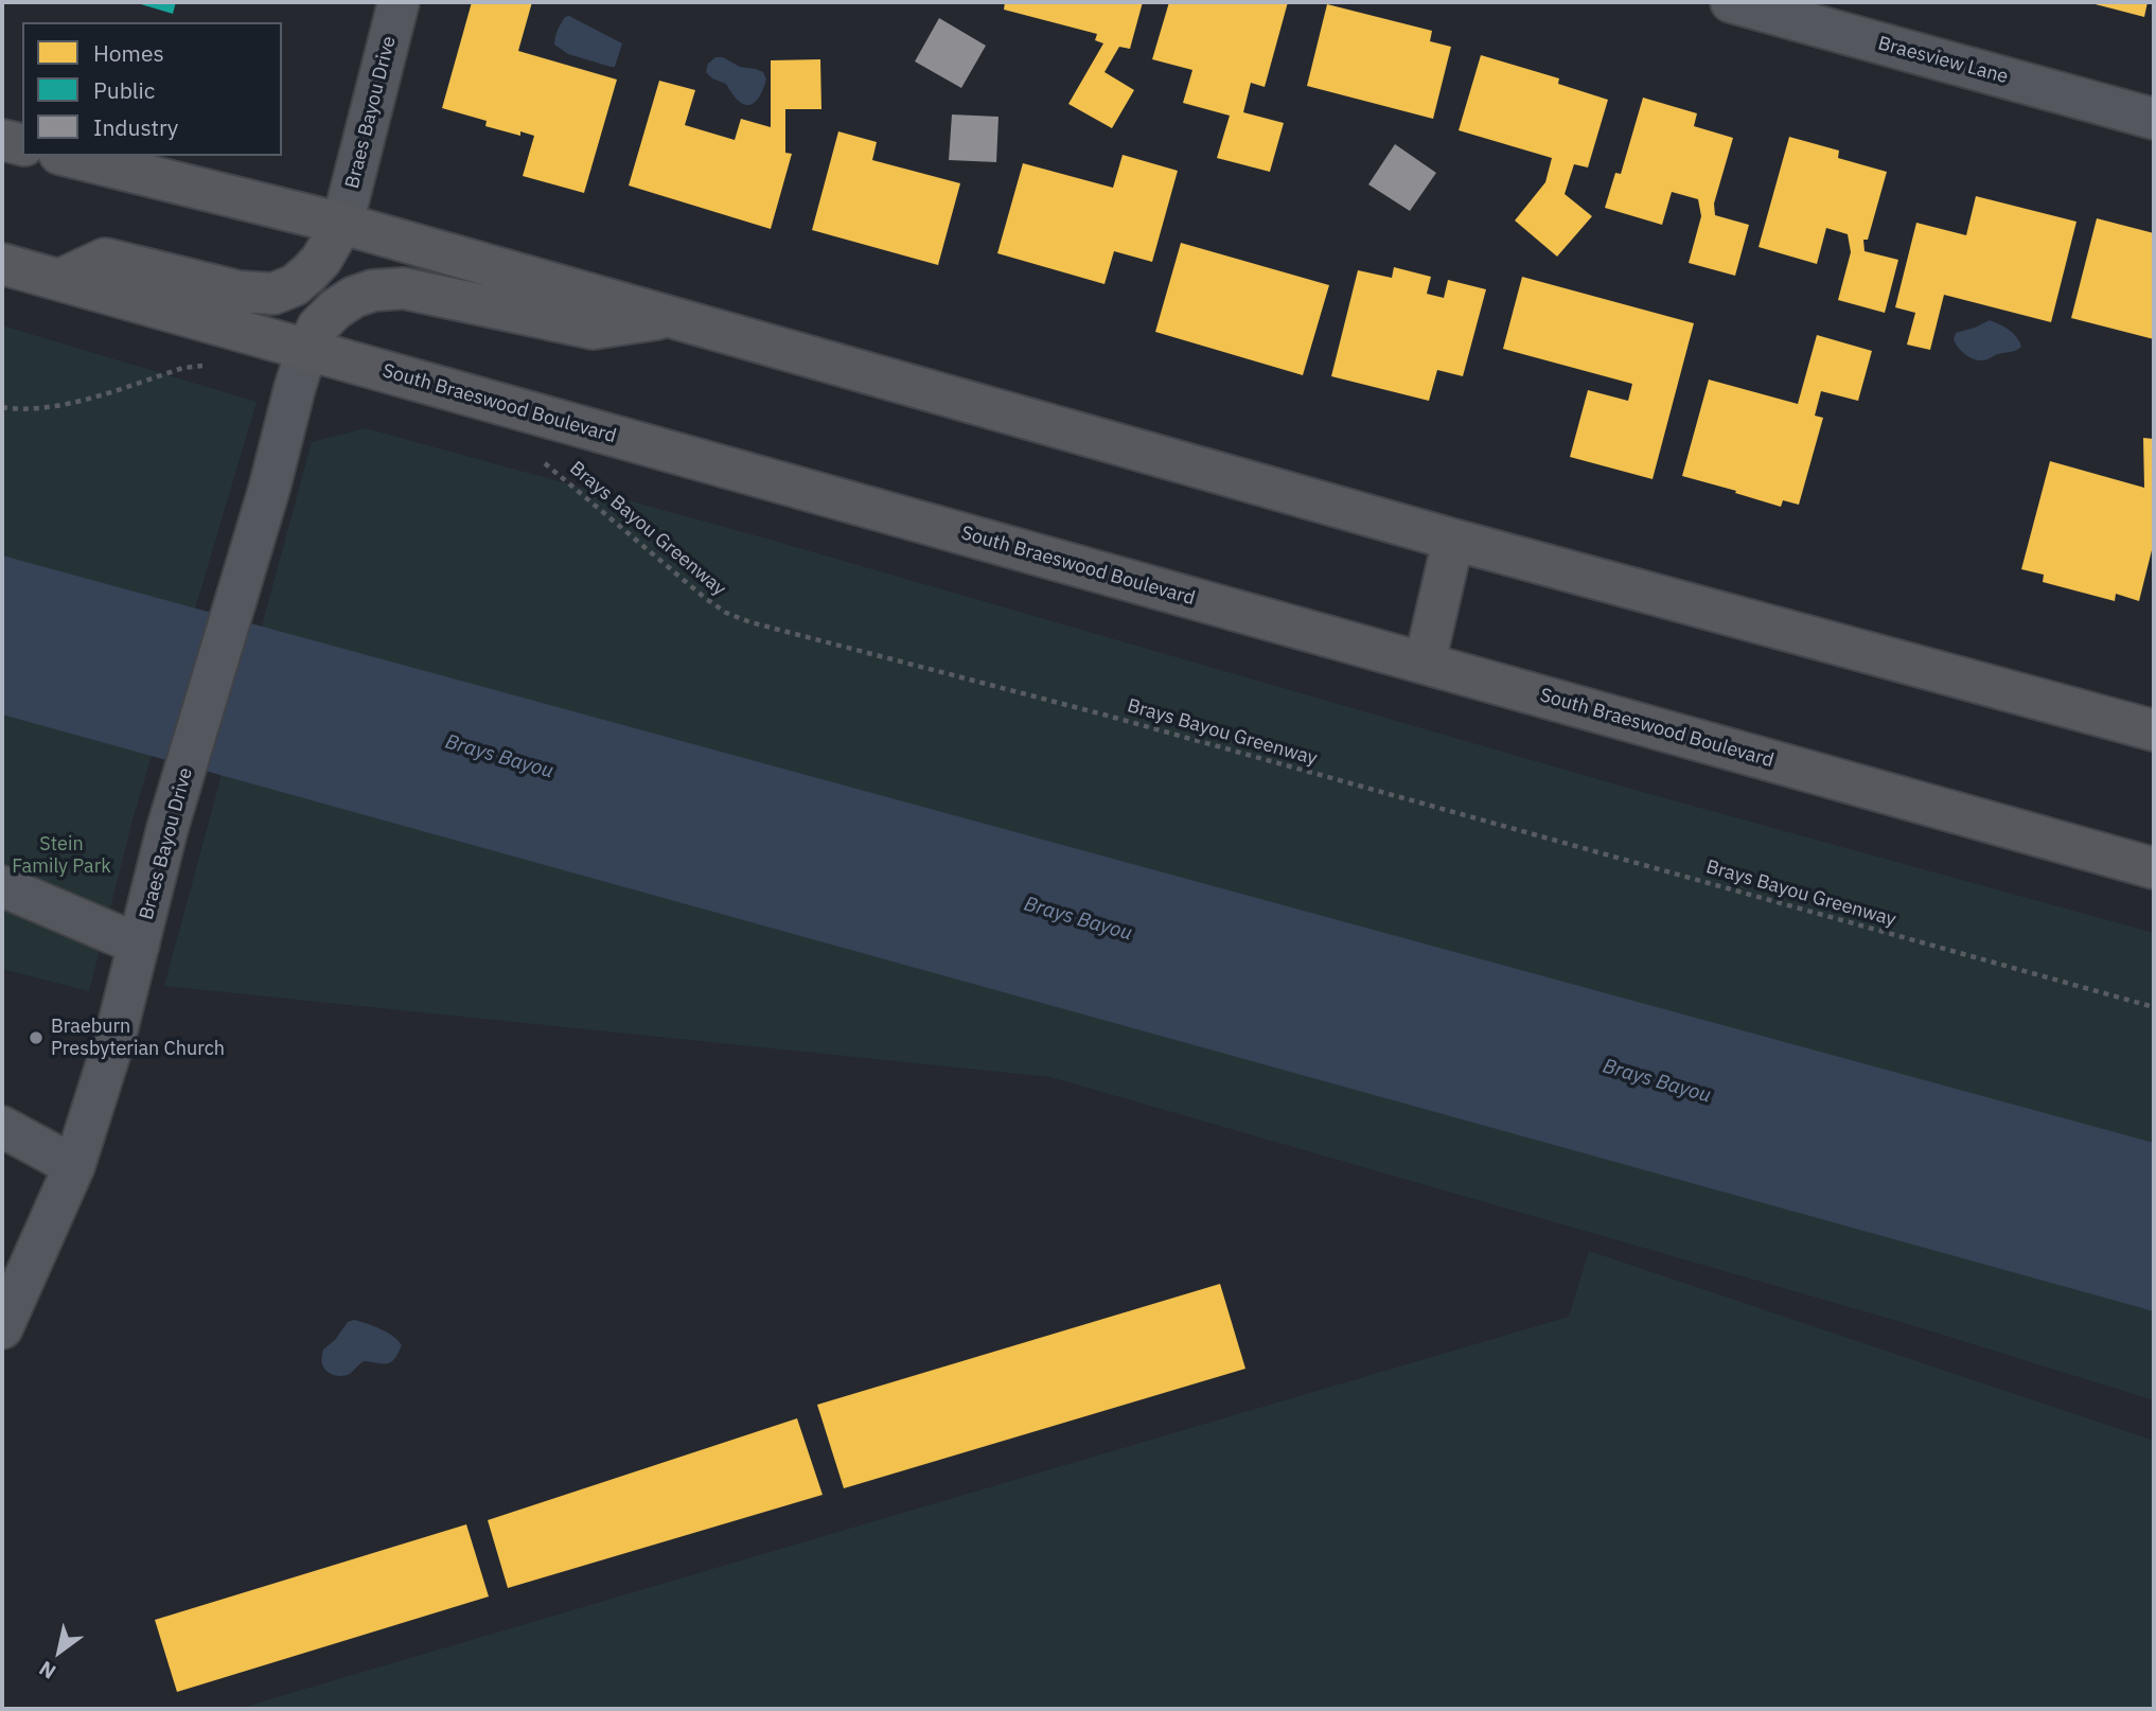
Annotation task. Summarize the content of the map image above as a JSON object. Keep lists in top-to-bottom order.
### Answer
{
  "streets": {
    "main road": ["South Braeswood Boulevard"],
    "street": ["Braesview Lane", "Braes Bayou Drive"],
    "path": ["Brays Bayou Greenway"]
  },
  "crossings": [
    ["Braes Bayou Drive", "South Braeswood Boulevard"]
  ],
  "water": ["Brays Bayou"],
  "parks": ["Stein Family Park"],
  "places": ["Braeburn Presbyterian Church"],
  "legend": ["Homes", "Public", "Industry"],
  "north": "bottom left"
}
